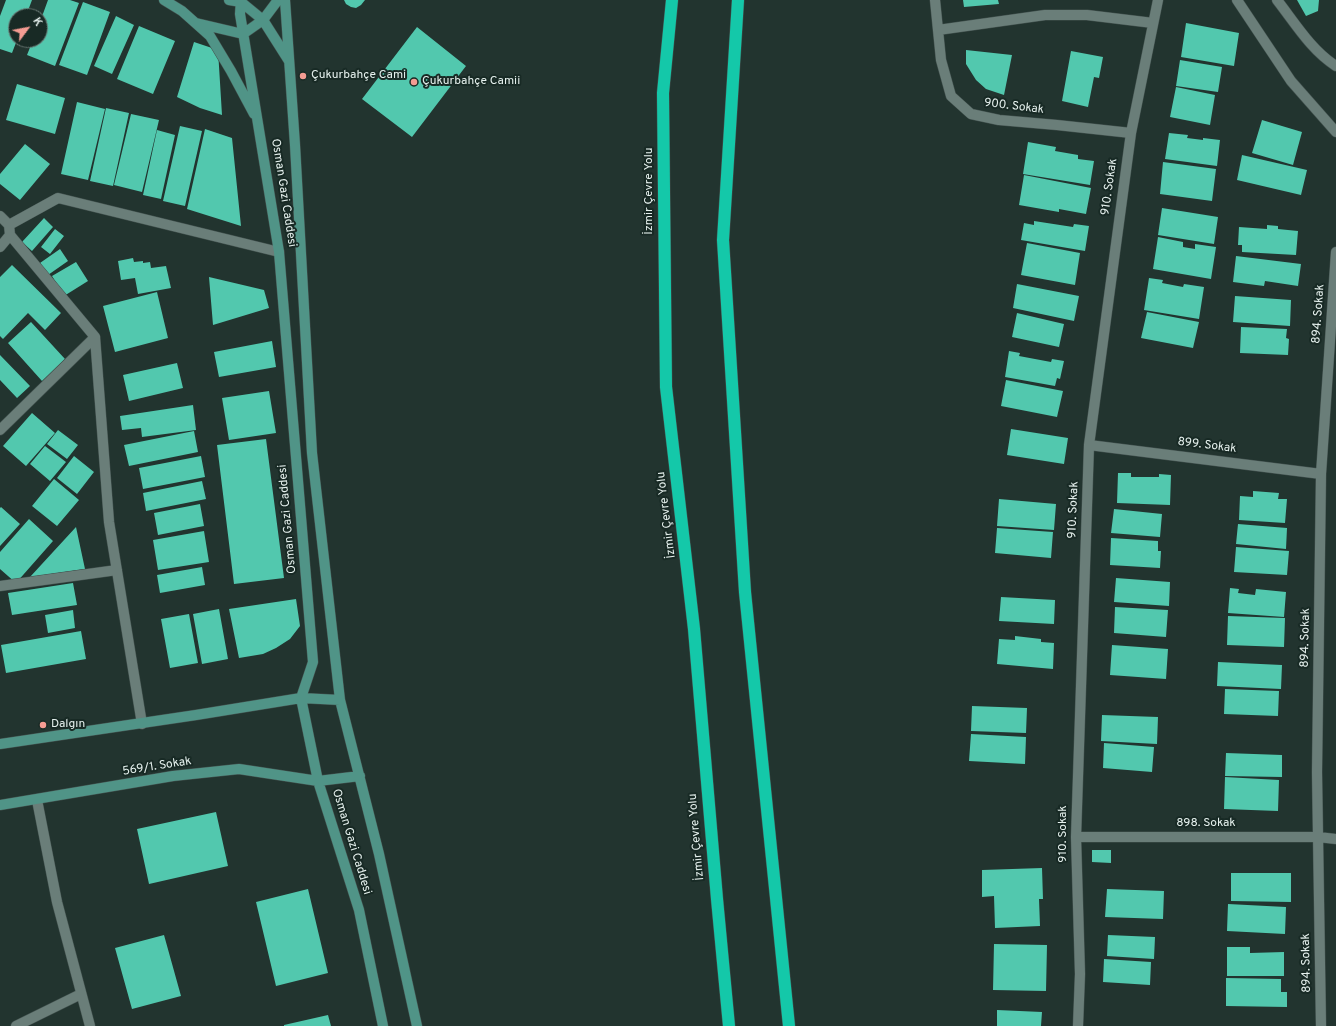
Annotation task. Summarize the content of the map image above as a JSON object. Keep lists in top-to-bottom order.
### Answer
{
  "streets": {
    "highway": ["İzmir Çevre Yolu"],
    "main road": ["Osman Gazi Caddesi", "569/1. Sokak"],
    "street": [
      "900. Sokak",
      "910. Sokak",
      "894. Sokak",
      "899. Sokak",
      "898. Sokak"
    ]
  },
  "crossings": [
    ["900. Sokak", "910. Sokak"],
    ["910. Sokak", "899. Sokak"],
    ["910. Sokak", "898. Sokak"],
    ["Osman Gazi Caddesi", "569/1. Sokak"],
    ["894. Sokak", "899. Sokak"],
    ["894. Sokak", "898. Sokak"]
  ],
  "places": ["Çukurbahçe Cami", "Çukurbahçe Camii", "Dalgın"],
  "north": "top right"
}
